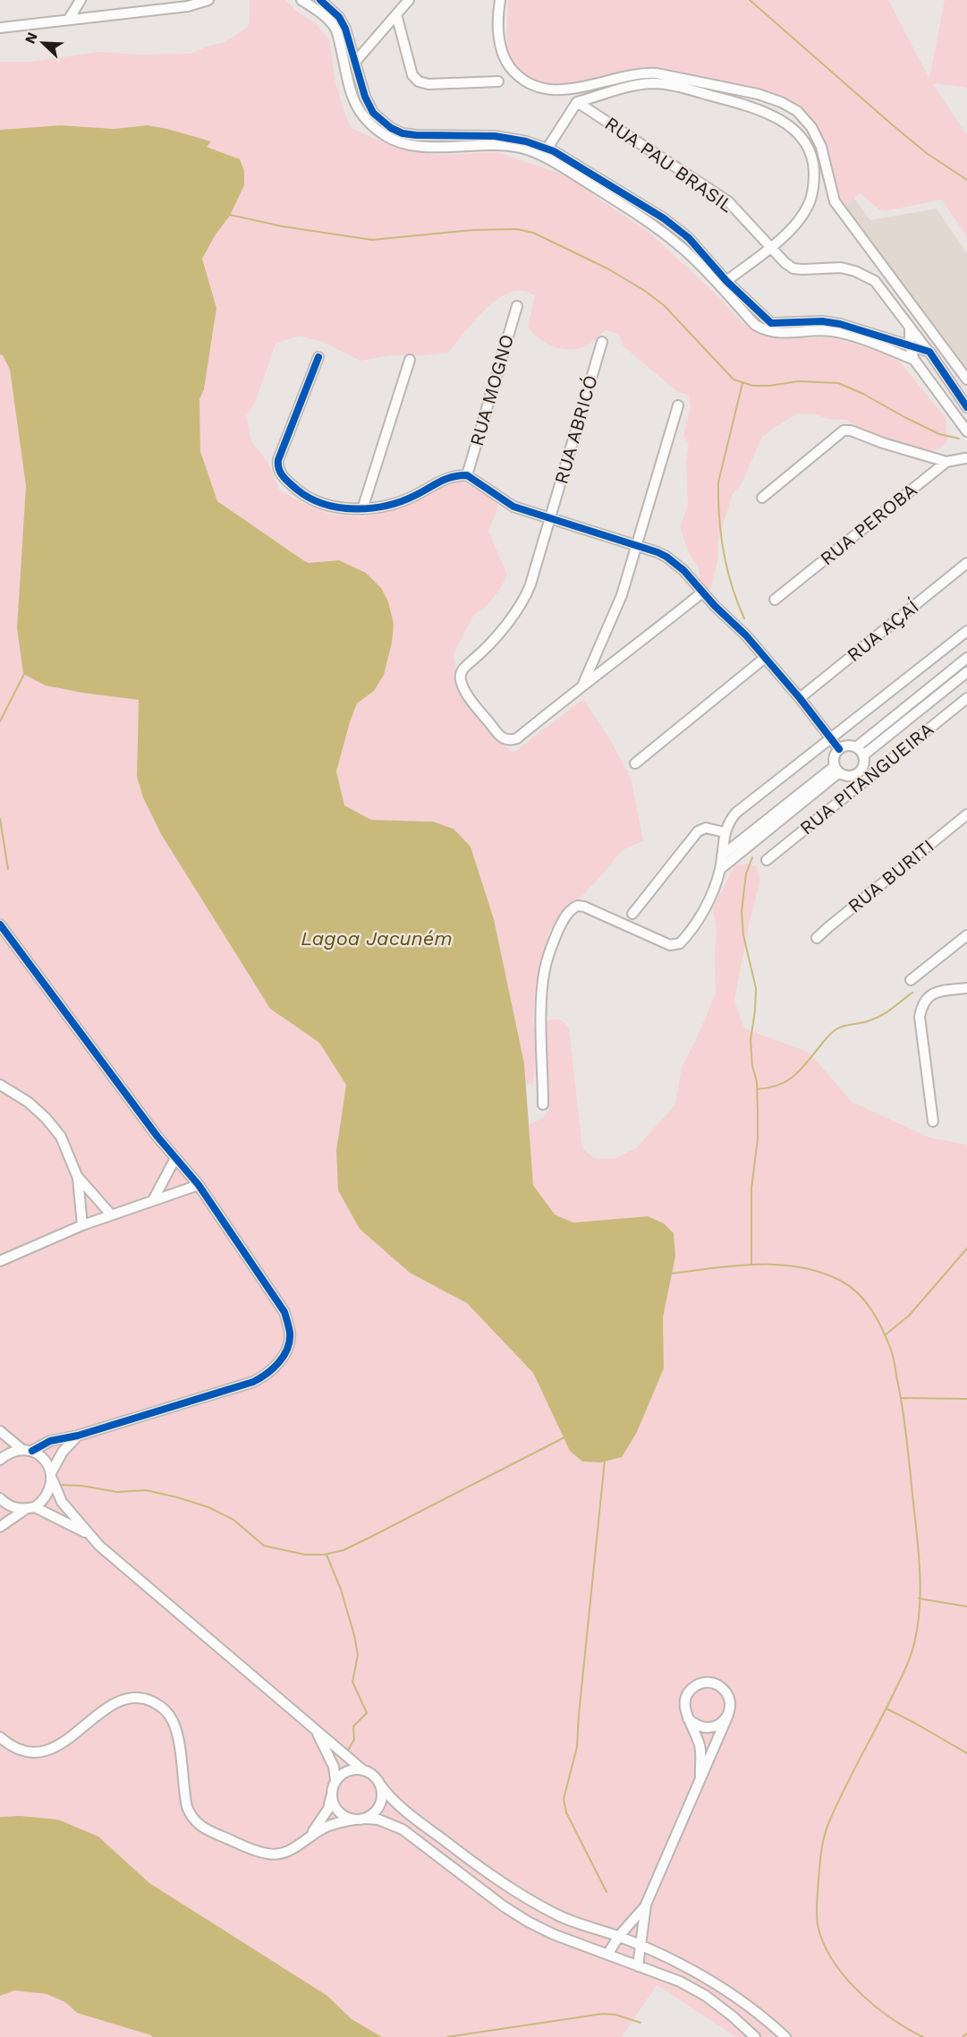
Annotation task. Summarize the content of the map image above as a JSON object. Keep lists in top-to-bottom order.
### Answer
{
  "streets": {
    "street": [
      "RUA PAU BRASIL",
      "RUA MOGNO",
      "RUA ABRICÓ",
      "RUA PEROBA",
      "RUA AÇAÍ",
      "RUA PITANGUEIRA",
      "RUA BURITI"
    ]
  },
  "water": ["Lagoa Jacuném"],
  "north": "top left"
}
